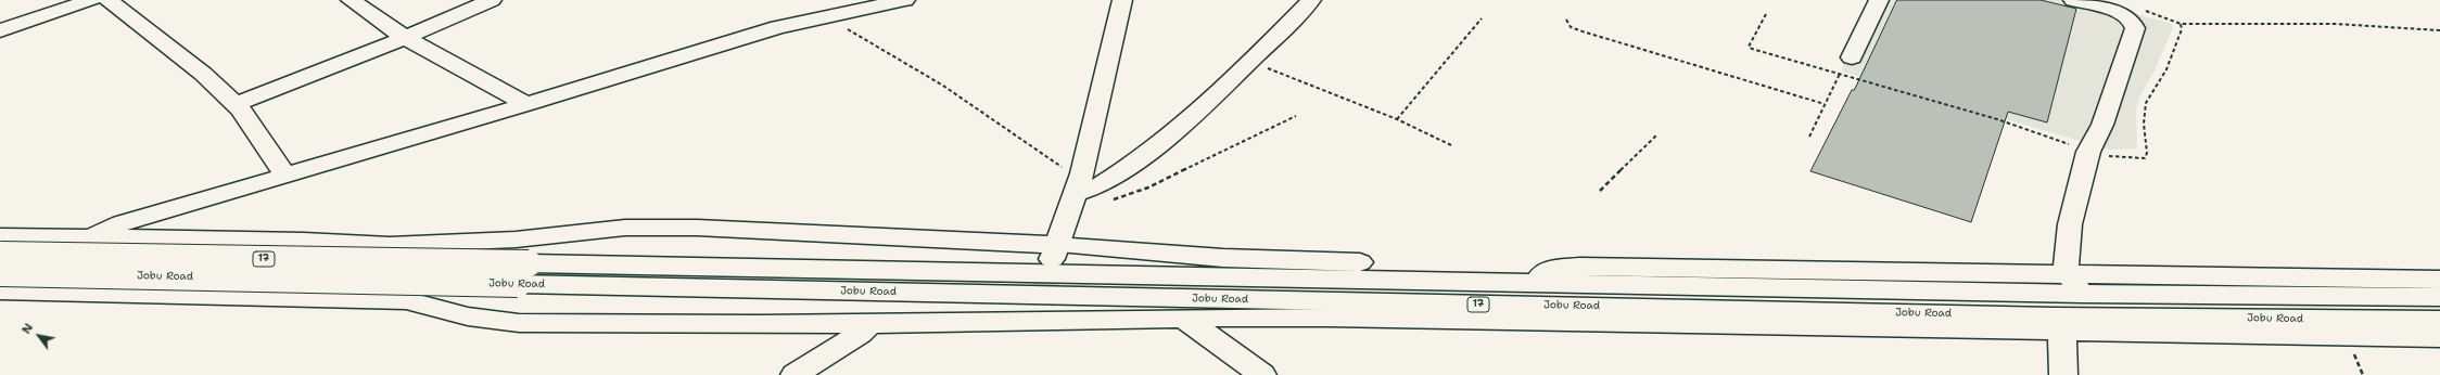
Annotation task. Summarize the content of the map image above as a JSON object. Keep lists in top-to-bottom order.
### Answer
{
  "streets": {
    "main road": ["17", "Jobu Road"]
  },
  "north": "top left"
}
